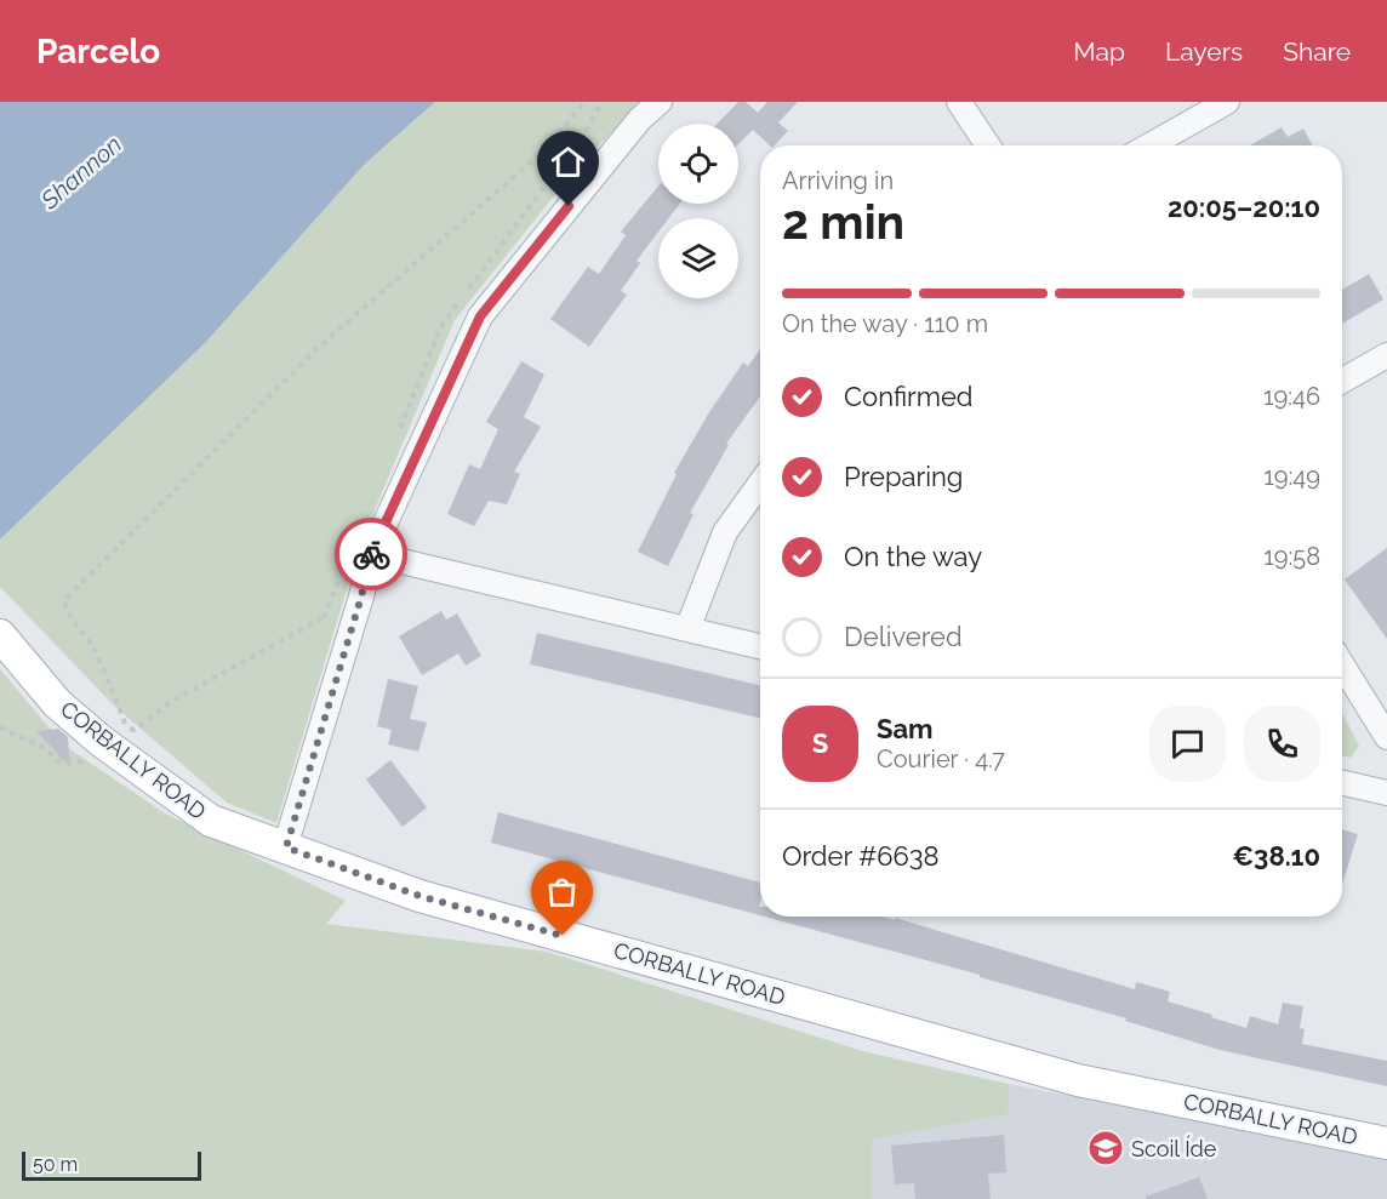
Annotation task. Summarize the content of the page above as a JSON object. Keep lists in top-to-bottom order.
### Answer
{
  "streets": {
    "main road": ["CORBALLY ROAD"]
  },
  "water": ["Shannon"],
  "places": {
    "school or university": ["Scoil Íde"]
  },
  "scale_bar": "50 m",
  "page": {
    "header": "Parcelo",
    "nav": ["Map", "Layers", "Share"],
    "heading": ["2 min", "Arriving in", "20:05–20:10"],
    "panel": [
      "Sam",
      "Courier · 4.7",
      "Order #6638",
      "€38.10"
    ],
    "bar": "On the way · 110 m",
    "list": [
      ["Confirmed", "19:46"],
      ["Preparing", "19:49"],
      ["On the way", "19:58"],
      "Delivered"
    ],
    "round": "S",
    "scale": "50 m"
  }
}
